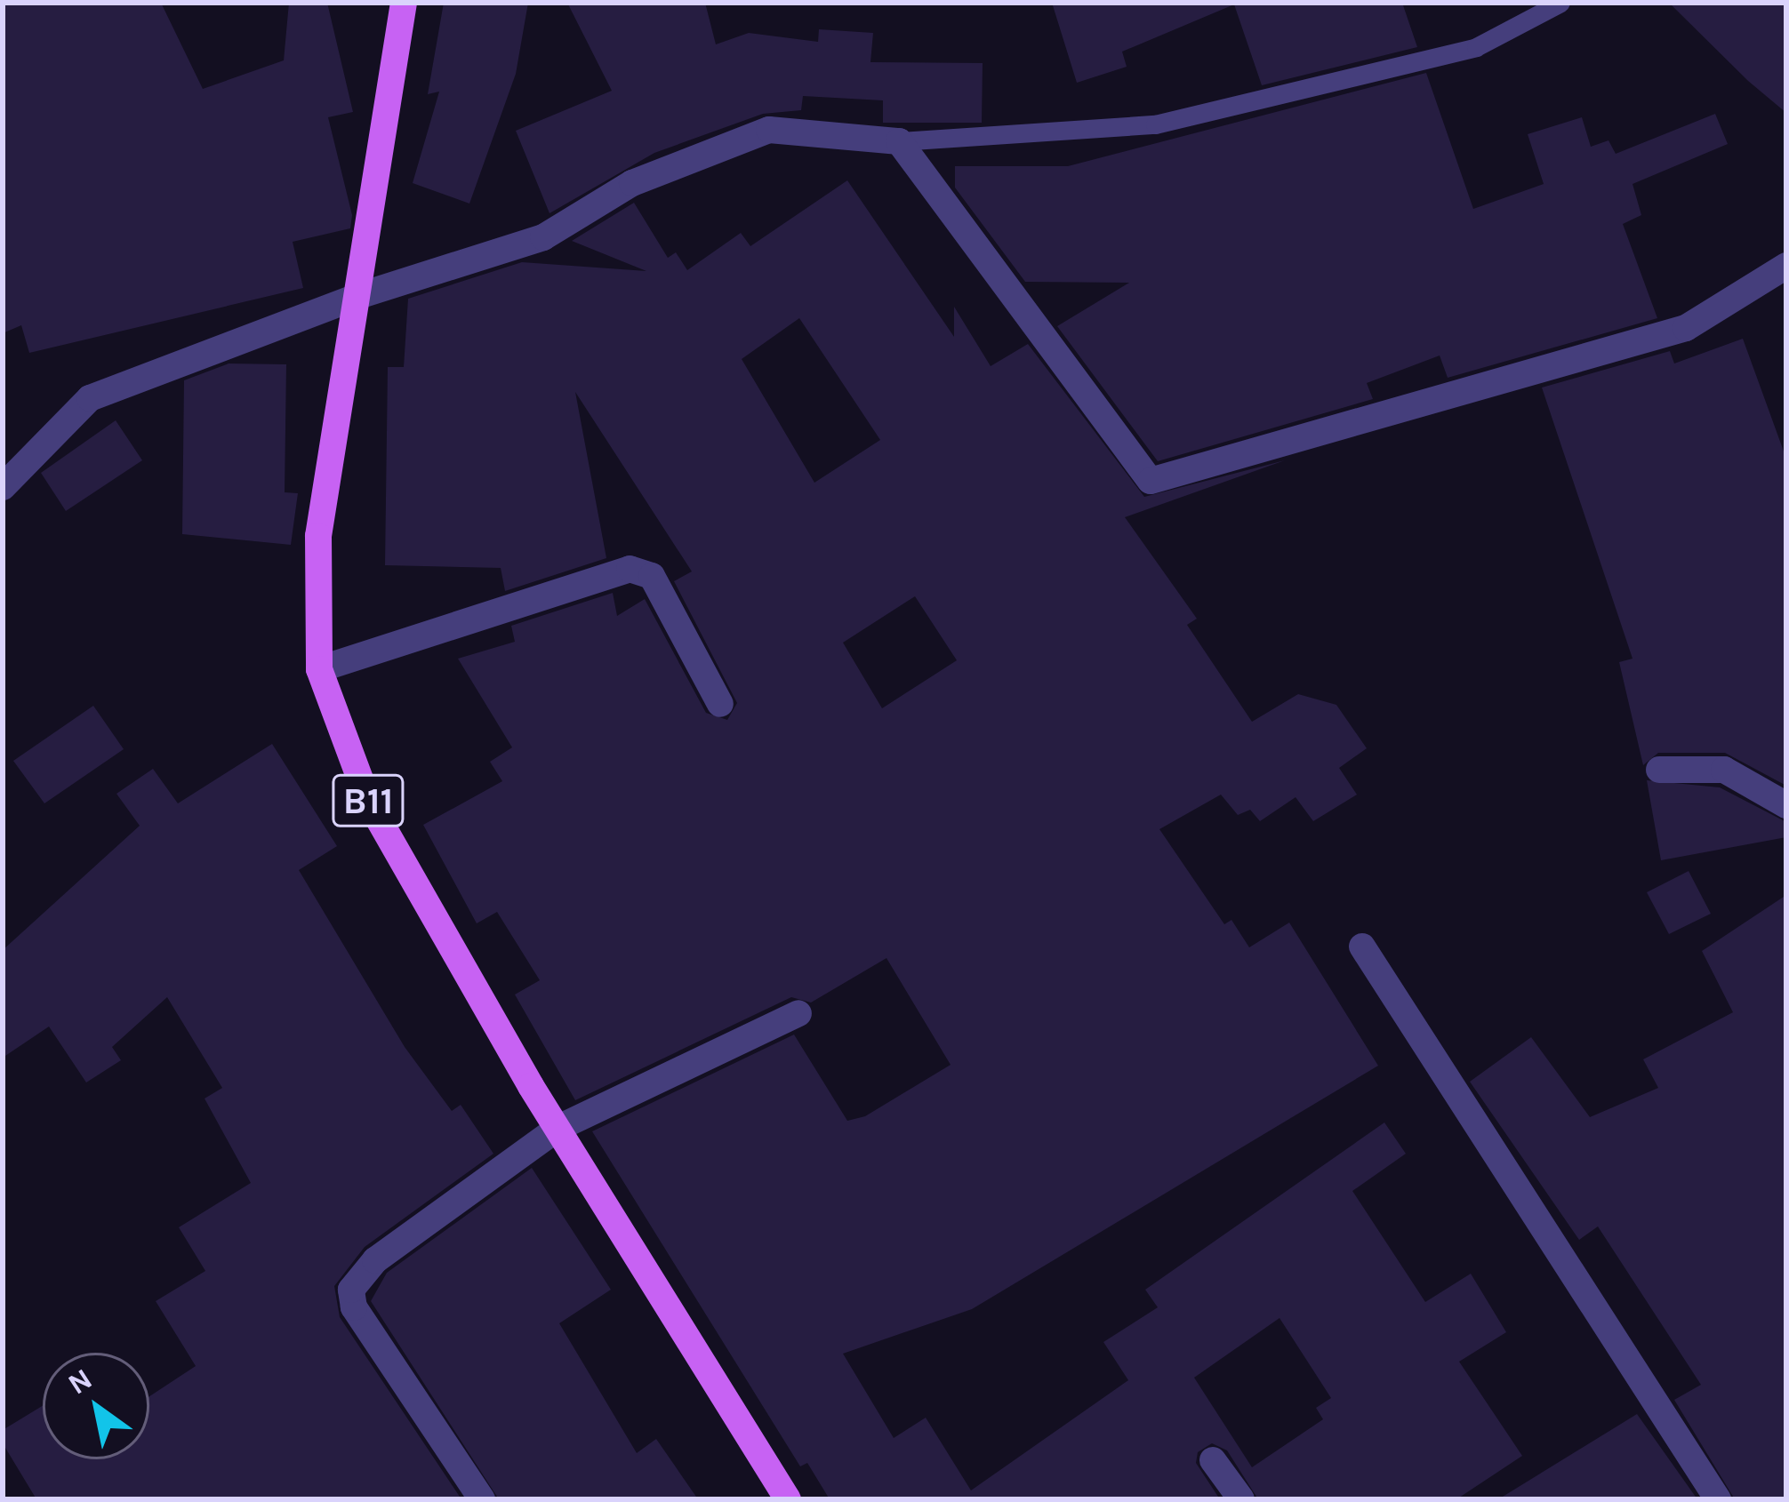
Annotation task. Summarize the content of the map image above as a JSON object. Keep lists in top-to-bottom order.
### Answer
{
  "streets": {
    "main road": ["B11"]
  },
  "north": "top left"
}
